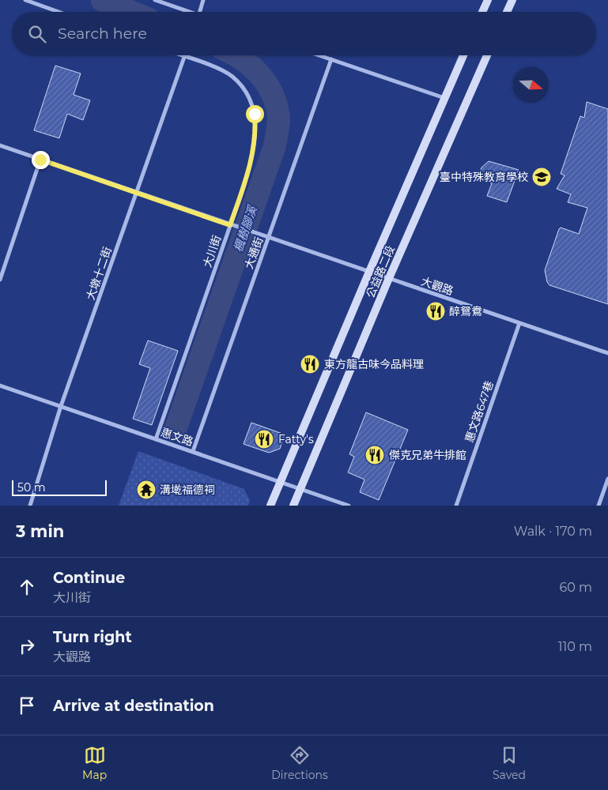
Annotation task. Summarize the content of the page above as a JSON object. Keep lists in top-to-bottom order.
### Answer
{
  "streets": {
    "main road": ["公益路二段"],
    "street": [
      "大川街",
      "大通街",
      "大墩十二街",
      "大觀路",
      "惠文路647巷",
      "惠文路"
    ]
  },
  "crossings": [
    ["大川街", "大墩十二街"],
    ["大川街", "大觀路"],
    ["大川街", "惠文路"],
    ["大通街", "大觀路"],
    ["大通街", "惠文路"],
    ["公益路二段", "大觀路"],
    ["公益路二段", "惠文路"],
    ["大墩十二街", "惠文路"],
    ["大觀路", "惠文路647巷"]
  ],
  "water": ["楓樹腳溪"],
  "places": {
    "school or university": ["臺中特殊教育學校"],
    "restaurant": [
      "醉鴛鴦",
      "東方龍古味今品料理",
      "Fatty's",
      "傑克兄弟牛排館"
    ],
    "temple": ["溝墘福德祠"]
  },
  "scale_bar": "50 m",
  "north": "right",
  "page": {
    "search": "Search here",
    "scale": "50 m",
    "heading": ["3 min", "Walk · 170 m"],
    "list": [
      ["Continue", "大川街", "60 m"],
      ["Turn right", "大觀路", "110 m"],
      "Arrive at destination"
    ],
    "nav": ["Map", "Directions", "Saved"]
  }
}
